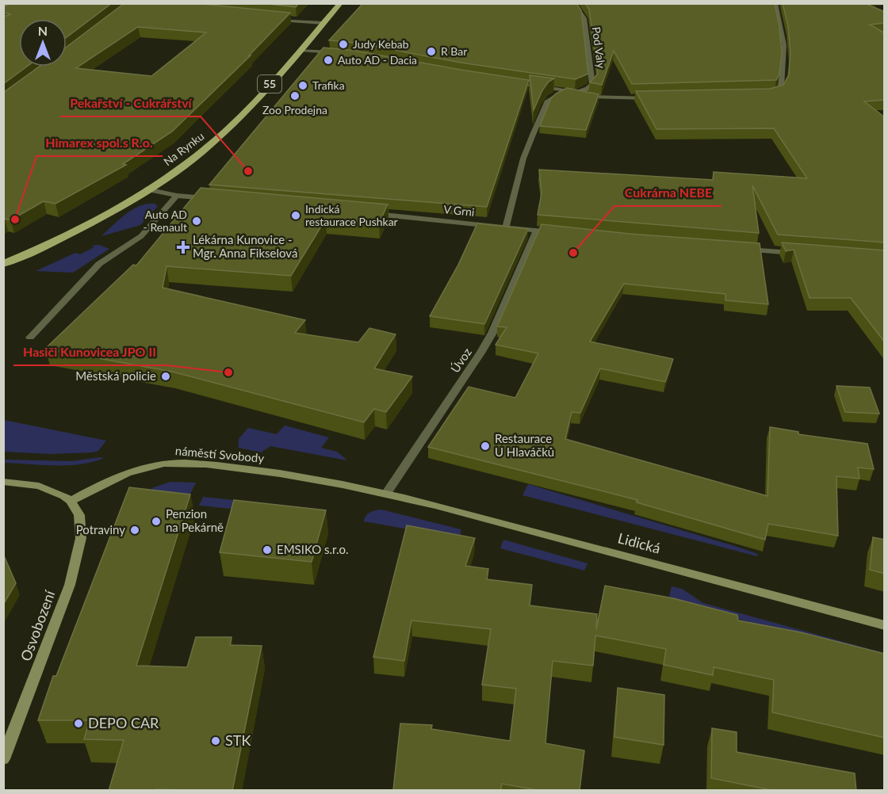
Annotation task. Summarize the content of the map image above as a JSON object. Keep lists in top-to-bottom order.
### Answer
{
  "streets": {
    "main road": [
      "55",
      "Na Rynku",
      "náměstí Svobody",
      "Lidická",
      "Osvobození"
    ],
    "street": ["Pod Valy", "V Grni", "Úvoz"]
  },
  "crossings": [
    ["V Grni", "Úvoz"],
    ["Úvoz", "náměstí Svobody"],
    ["Úvoz", "Lidická"],
    ["náměstí Svobody", "Lidická"],
    ["náměstí Svobody", "Osvobození"]
  ],
  "places": {
    "other": [
      "Judy Kebab",
      "R Bar",
      "Auto AD - Dacia",
      "Trafika",
      "Zoo Prodejna",
      "Pekařství - Cukrářství",
      "Indická restaurace Pushkar",
      "Himarex spol.s R.o.",
      "Auto AD - Renault",
      "Cukrárna NEBE",
      "Hasiči Kunovicea JPO II",
      "Městská policie",
      "Restaurace U Hlaváčků",
      "Penzion na Pekárně",
      "Potraviny",
      "EMSIKO s.r.o.",
      "DEPO CAR",
      "STK"
    ],
    "health": ["Lékárna Kunovice - Mgr. Anna Fikselová"]
  },
  "north": "top"
}
